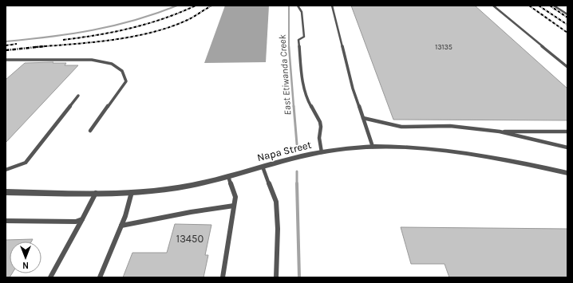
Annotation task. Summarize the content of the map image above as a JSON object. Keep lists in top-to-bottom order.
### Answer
{
  "streets": {
    "street": ["Napa Street"]
  },
  "water": ["East Etiwanda Creek"],
  "house_numbers": ["13135", "13450"],
  "north": "bottom"
}
